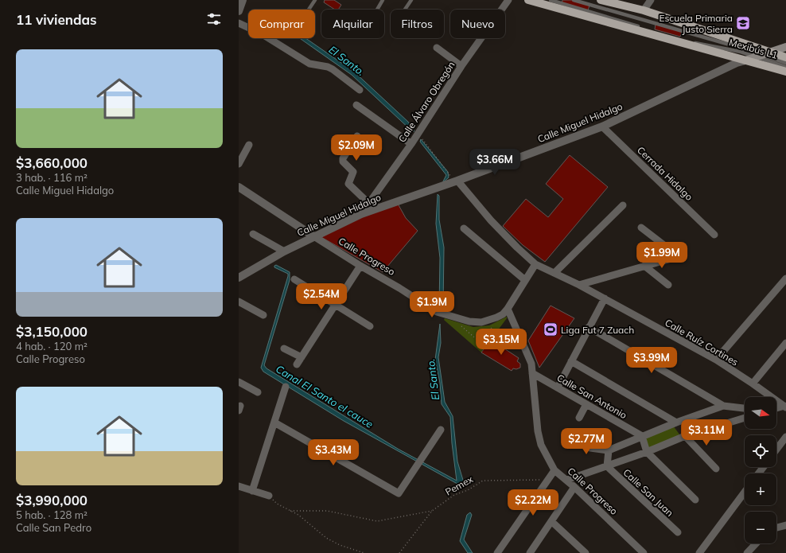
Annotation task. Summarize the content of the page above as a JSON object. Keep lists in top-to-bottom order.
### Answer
{
  "streets": {
    "main road": ["Calle Miguel Hidalgo"],
    "street": [
      "Calle Álvaro Obregón",
      "Cerrada Hidalgo",
      "Calle Progreso",
      "Calle Ruíz Cortines",
      "Calle San Antonio",
      "Calle San Juan"
    ],
    "lane": ["Mexibús L1"],
    "path": ["Pemex"]
  },
  "crossings": [
    ["Mexibús L1", "Calle Miguel Hidalgo"],
    ["Calle Álvaro Obregón", "Calle Miguel Hidalgo"],
    ["Calle Miguel Hidalgo", "Cerrada Hidalgo"],
    ["Calle Miguel Hidalgo", "Calle Progreso"],
    ["Calle Progreso", "Calle San Antonio"]
  ],
  "water": ["El Santo.", "Canal El Santo el cauce"],
  "places": {
    "school or university": ["Escuela Primaria Justo Sierra"],
    "sports": ["Liga Fut 7 Zuach"]
  },
  "north": "right",
  "page": {
    "heading": "11 viviendas",
    "chip": [
      "Comprar",
      "Alquilar",
      "Filtros",
      "Nuevo"
    ],
    "list": [
      {
        "name": "$3,660,000",
        "note": "3 hab. · 116 m² · Calle Miguel Hidalgo"
      },
      {
        "name": "$3,150,000",
        "note": "4 hab. · 120 m² · Calle Progreso"
      },
      {
        "name": "$3,990,000",
        "note": "5 hab. · 128 m² · Calle San Pedro"
      }
    ],
    "price": [
      "$2.09M",
      "$3.66M",
      "$1.99M",
      "$2.54M",
      "$1.9M",
      "$3.15M",
      "$3.99M",
      "$3.11M",
      "$2.77M",
      "$3.43M",
      "$2.22M"
    ],
    "map_buttons": ["+", "−"]
  }
}
